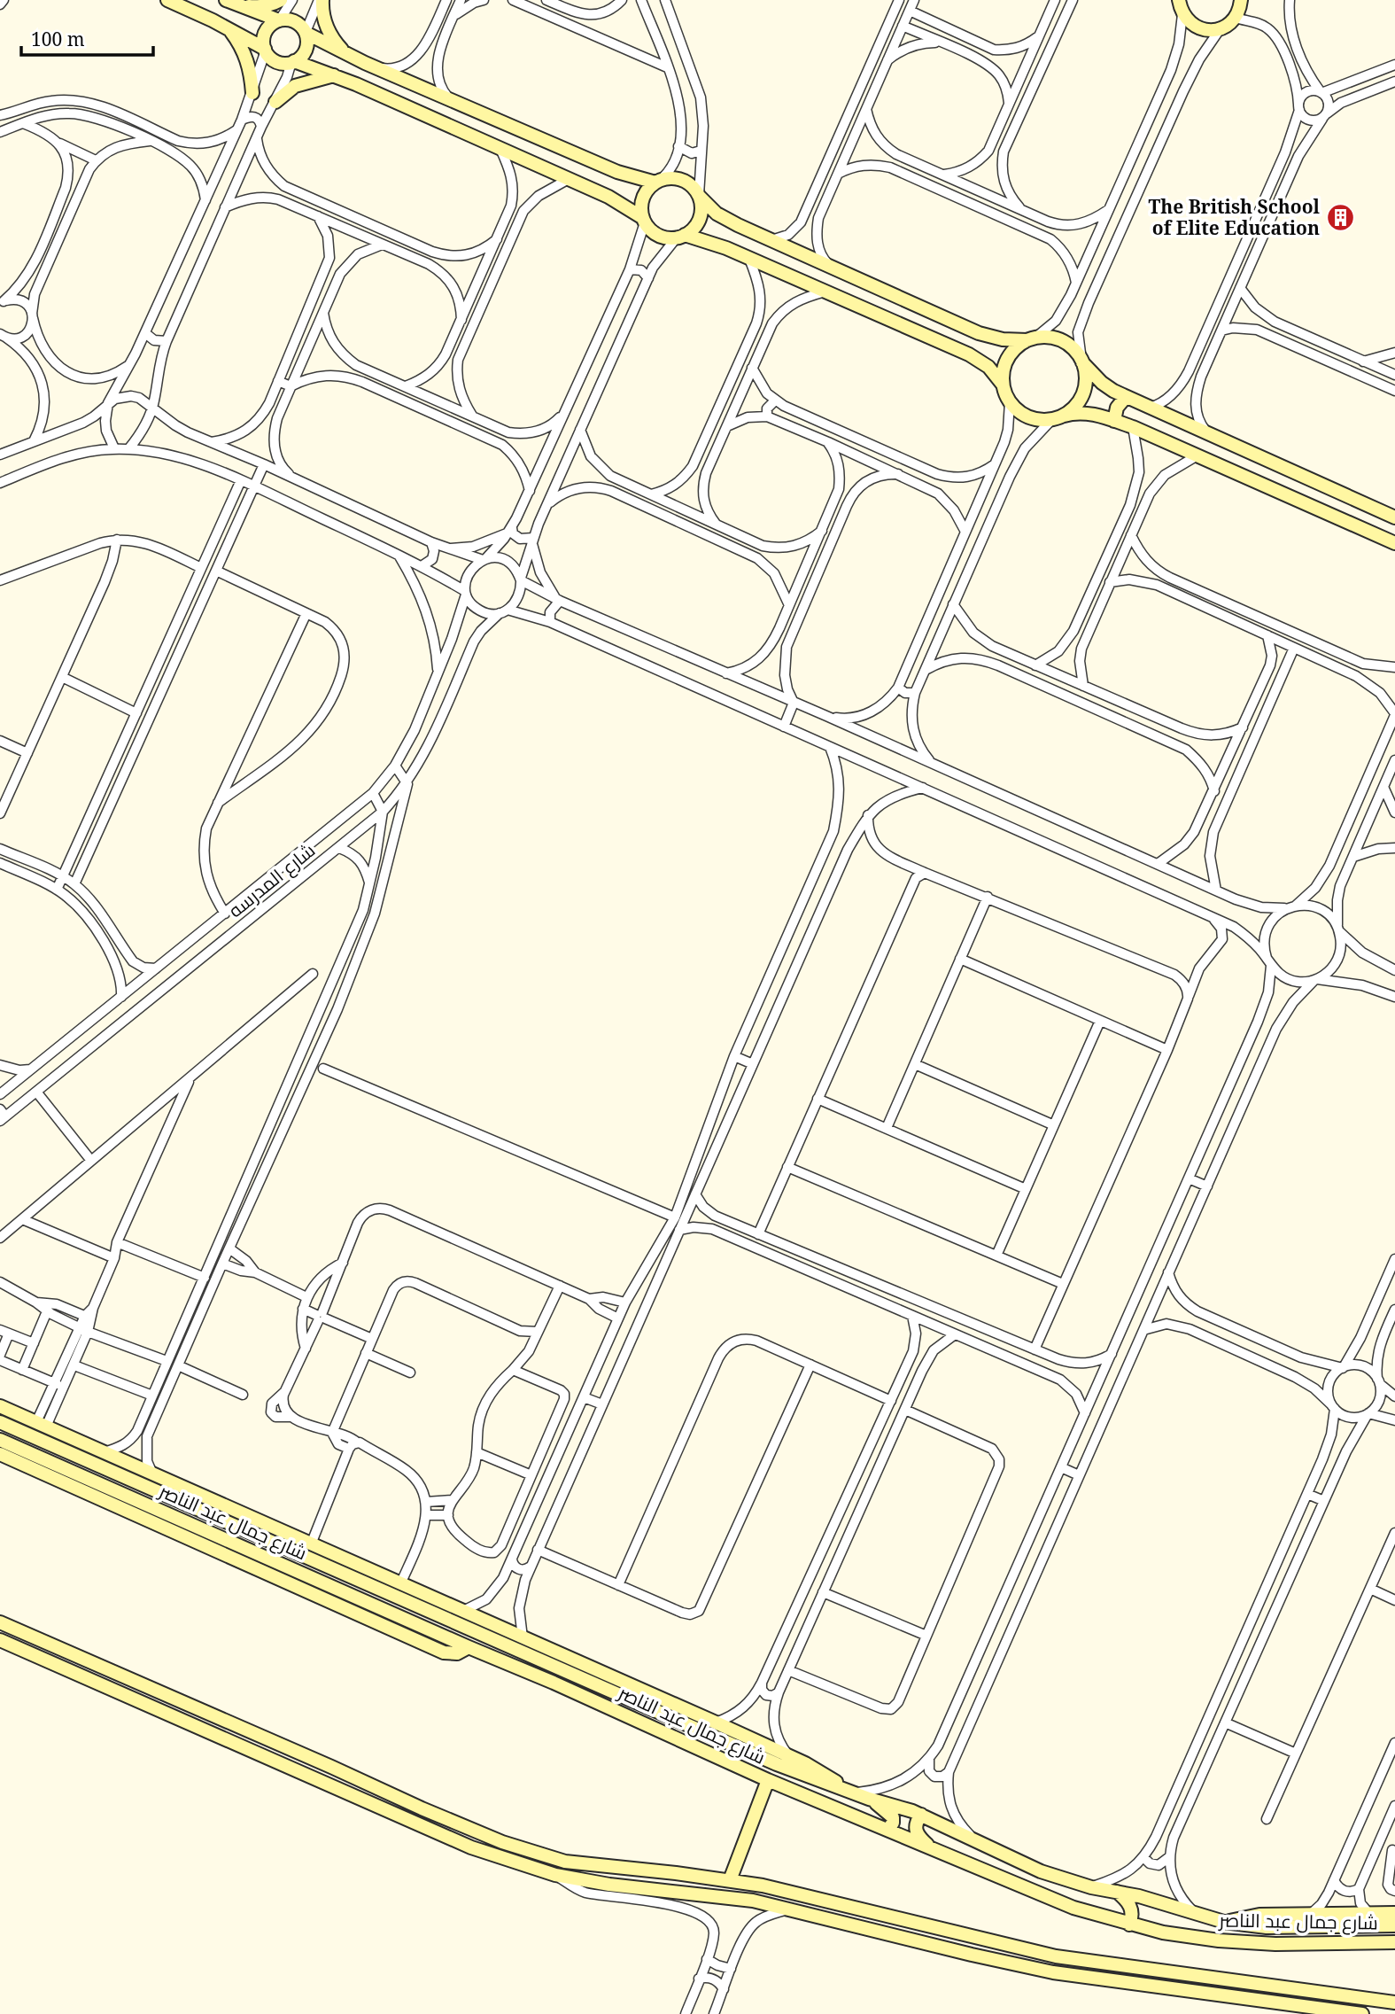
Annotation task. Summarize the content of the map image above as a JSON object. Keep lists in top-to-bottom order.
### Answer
{
  "streets": {
    "main road": ["شارع جمال عبد الناصر"],
    "street": ["شارع المدرسه"]
  },
  "places": {
    "building": ["The British School of Elite Education"]
  },
  "scale_bar": "100 m"
}
